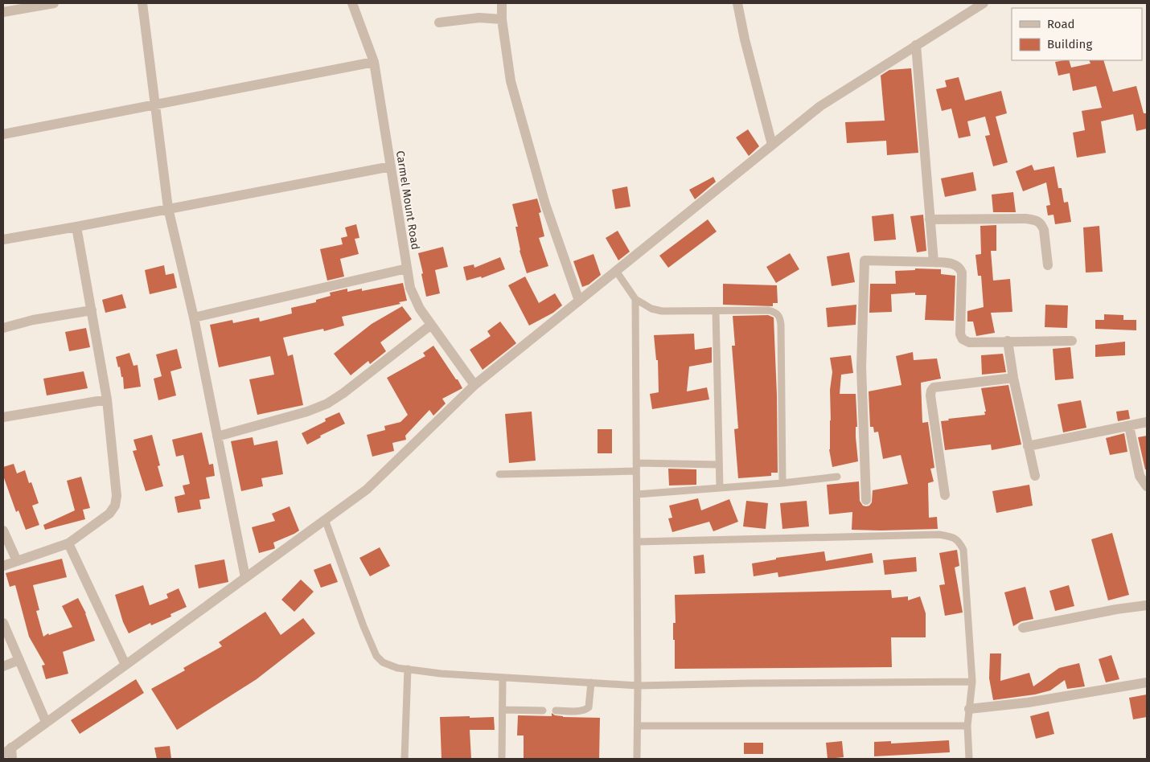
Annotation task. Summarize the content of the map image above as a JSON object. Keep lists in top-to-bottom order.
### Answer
{
  "streets": {
    "street": ["Carmel Mount Road"]
  },
  "legend": ["Road", "Building"]
}
